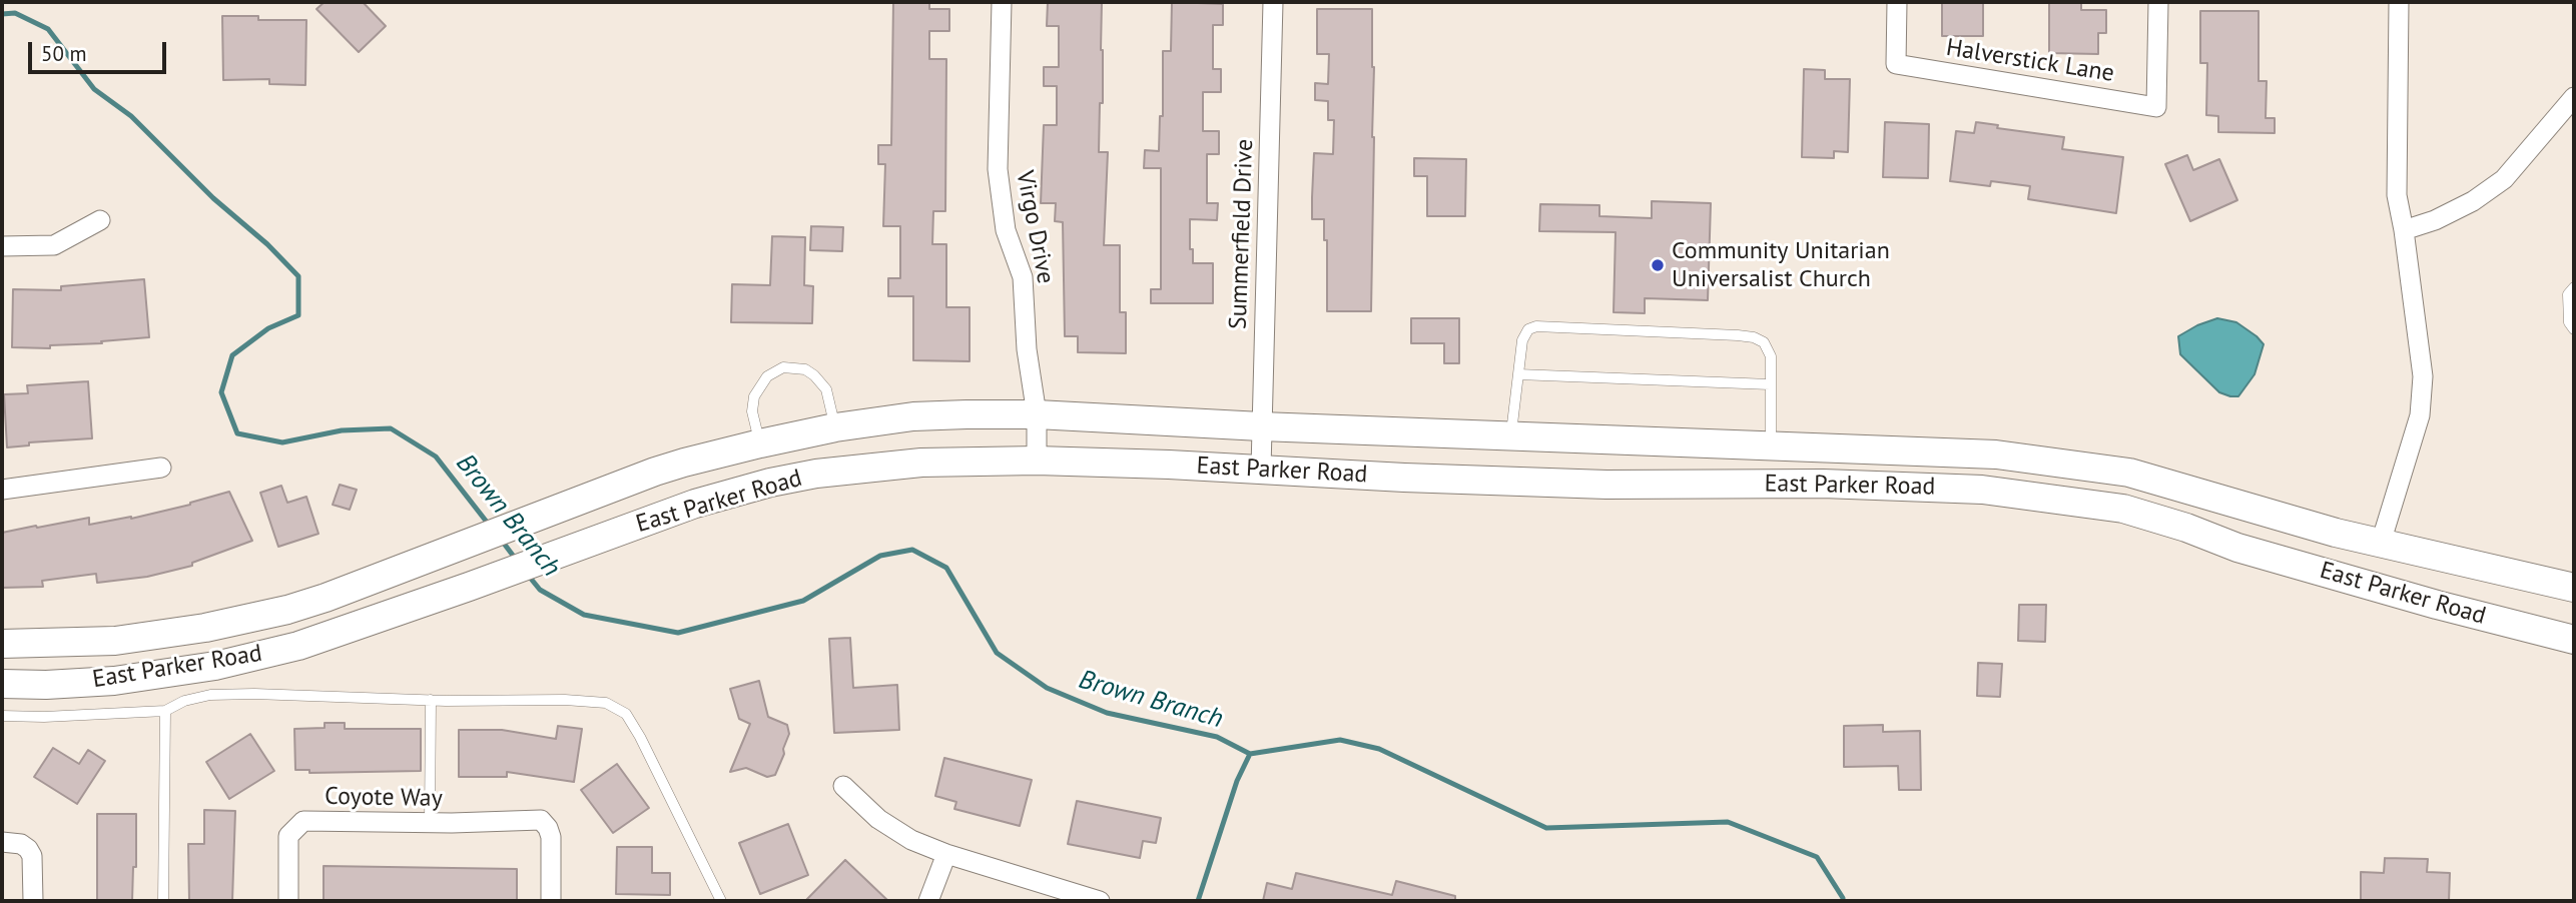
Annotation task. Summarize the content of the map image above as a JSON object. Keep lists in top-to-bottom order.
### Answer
{
  "streets": {
    "main road": ["East Parker Road"],
    "street": [
      "Halverstick Lane",
      "Virgo Drive",
      "Summerfield Drive",
      "Coyote Way"
    ]
  },
  "crossings": [
    ["Virgo Drive", "East Parker Road"],
    ["Summerfield Drive", "East Parker Road"]
  ],
  "water": ["Brown Branch"],
  "places": ["Community Unitarian Universalist Church"],
  "scale_bar": "50 m"
}
